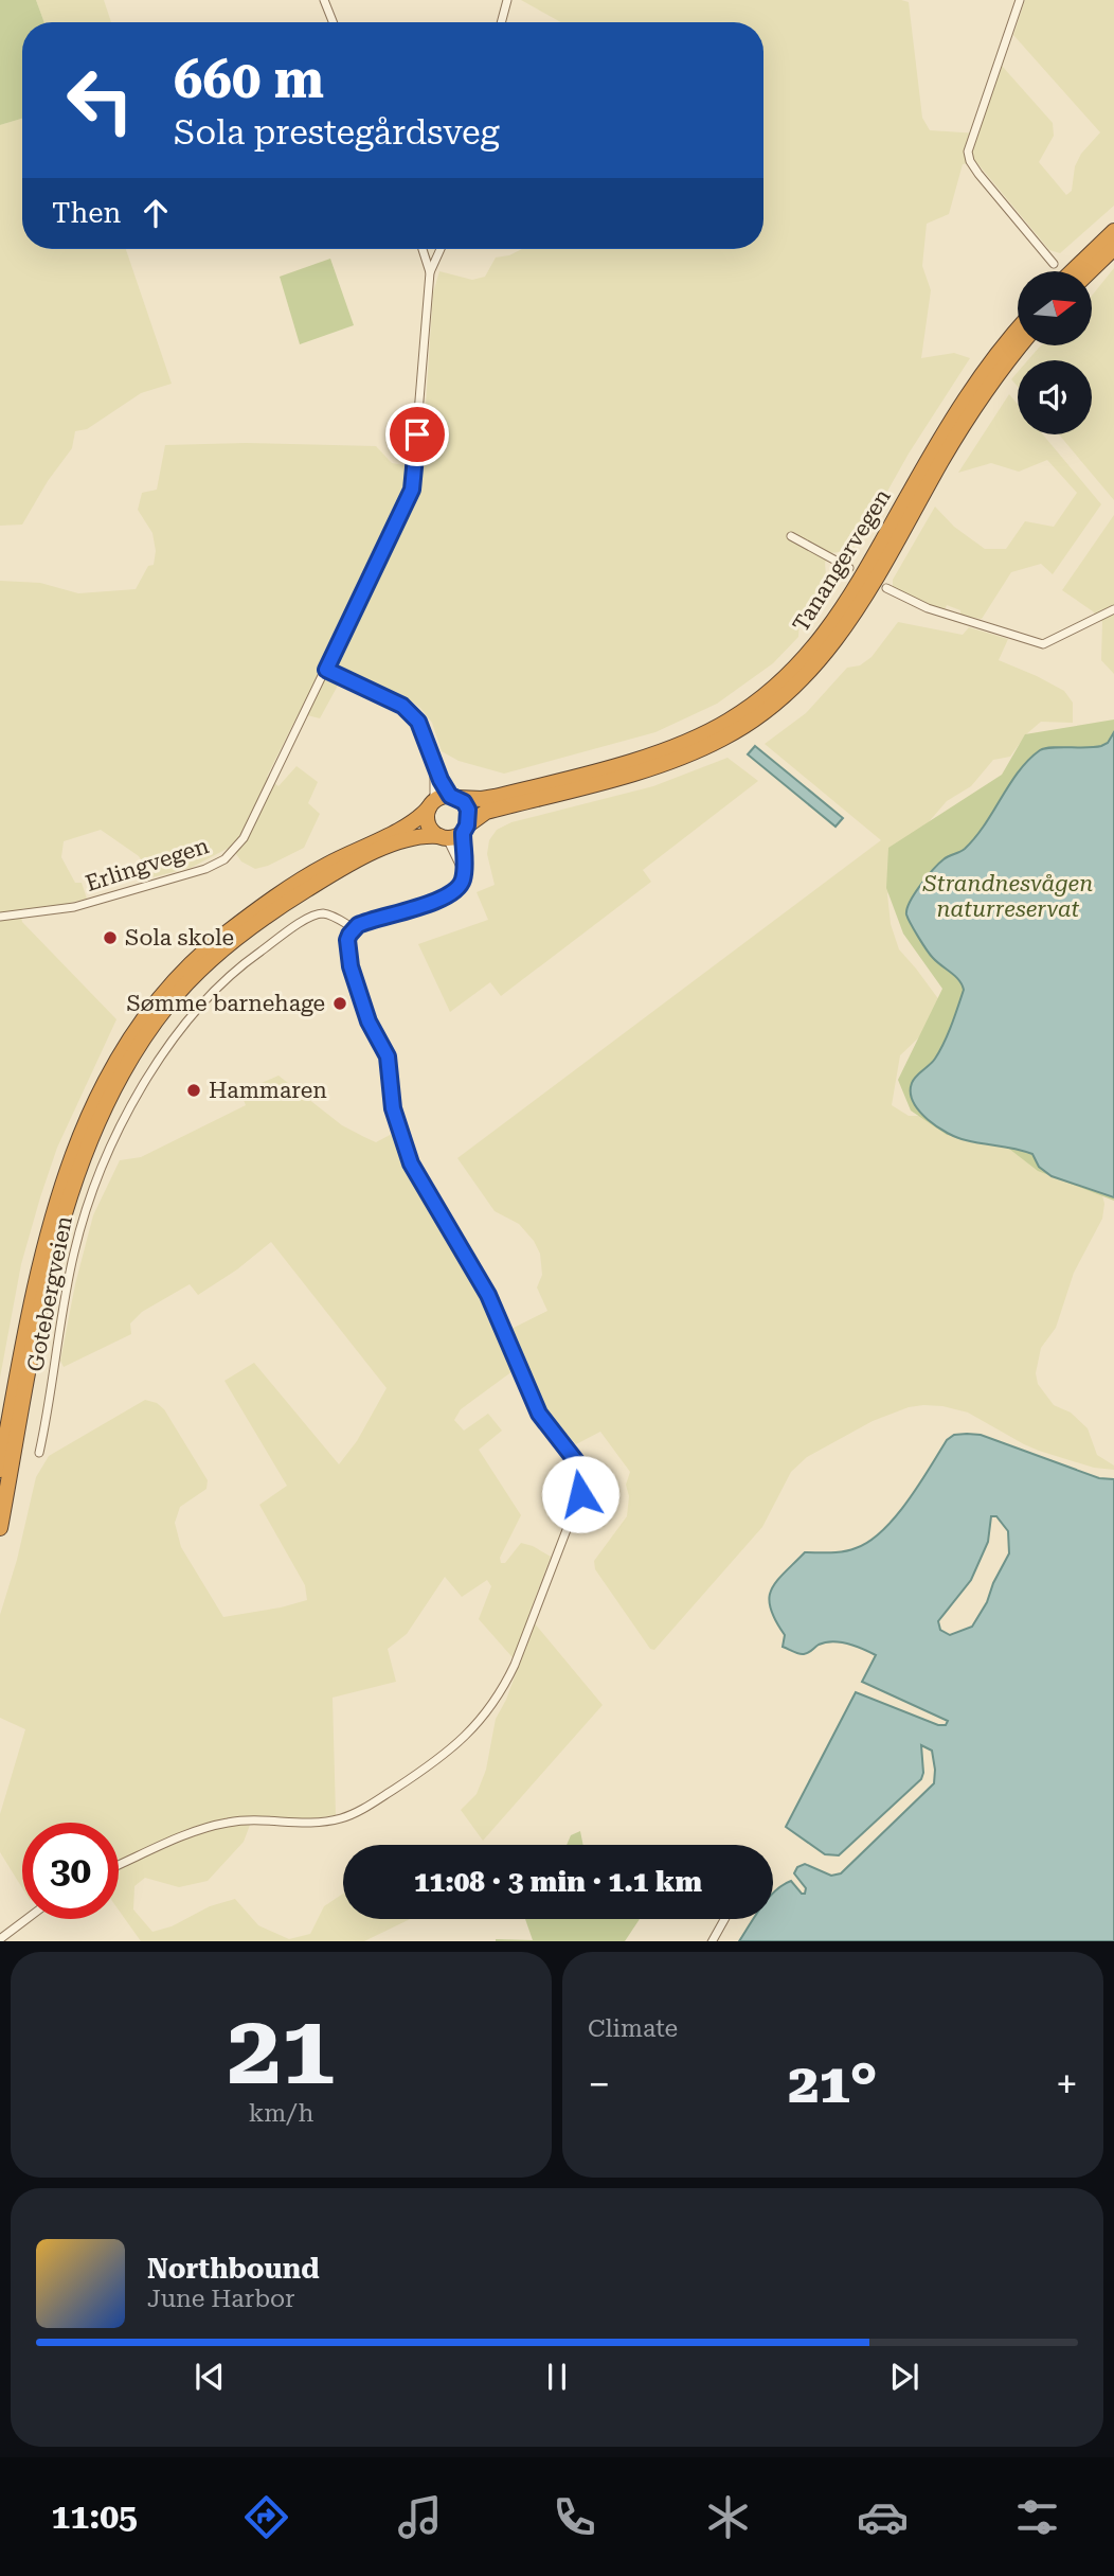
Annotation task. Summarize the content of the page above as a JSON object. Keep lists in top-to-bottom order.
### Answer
{
  "streets": {
    "highway": ["Tanangervegen"],
    "street": ["Erlingvegen", "Gotebergveien"]
  },
  "parks": ["Strandnesvågen naturreservat"],
  "places": ["Sola skole", "Sømme barnehage", "Hammaren"],
  "north": "right",
  "page": {
    "turn": ["660 m", "Sola prestegårdsveg"],
    "then": "Then",
    "limit": "30",
    "trip": "11:08 · 3 min · 1.1 km",
    "tile": [
      ["21", "km/h"],
      "Climate"
    ],
    "heat": ["−", "21°", "+"],
    "song": ["Northbound", "June Harbor"],
    "tabs": "11:05"
  }
}
